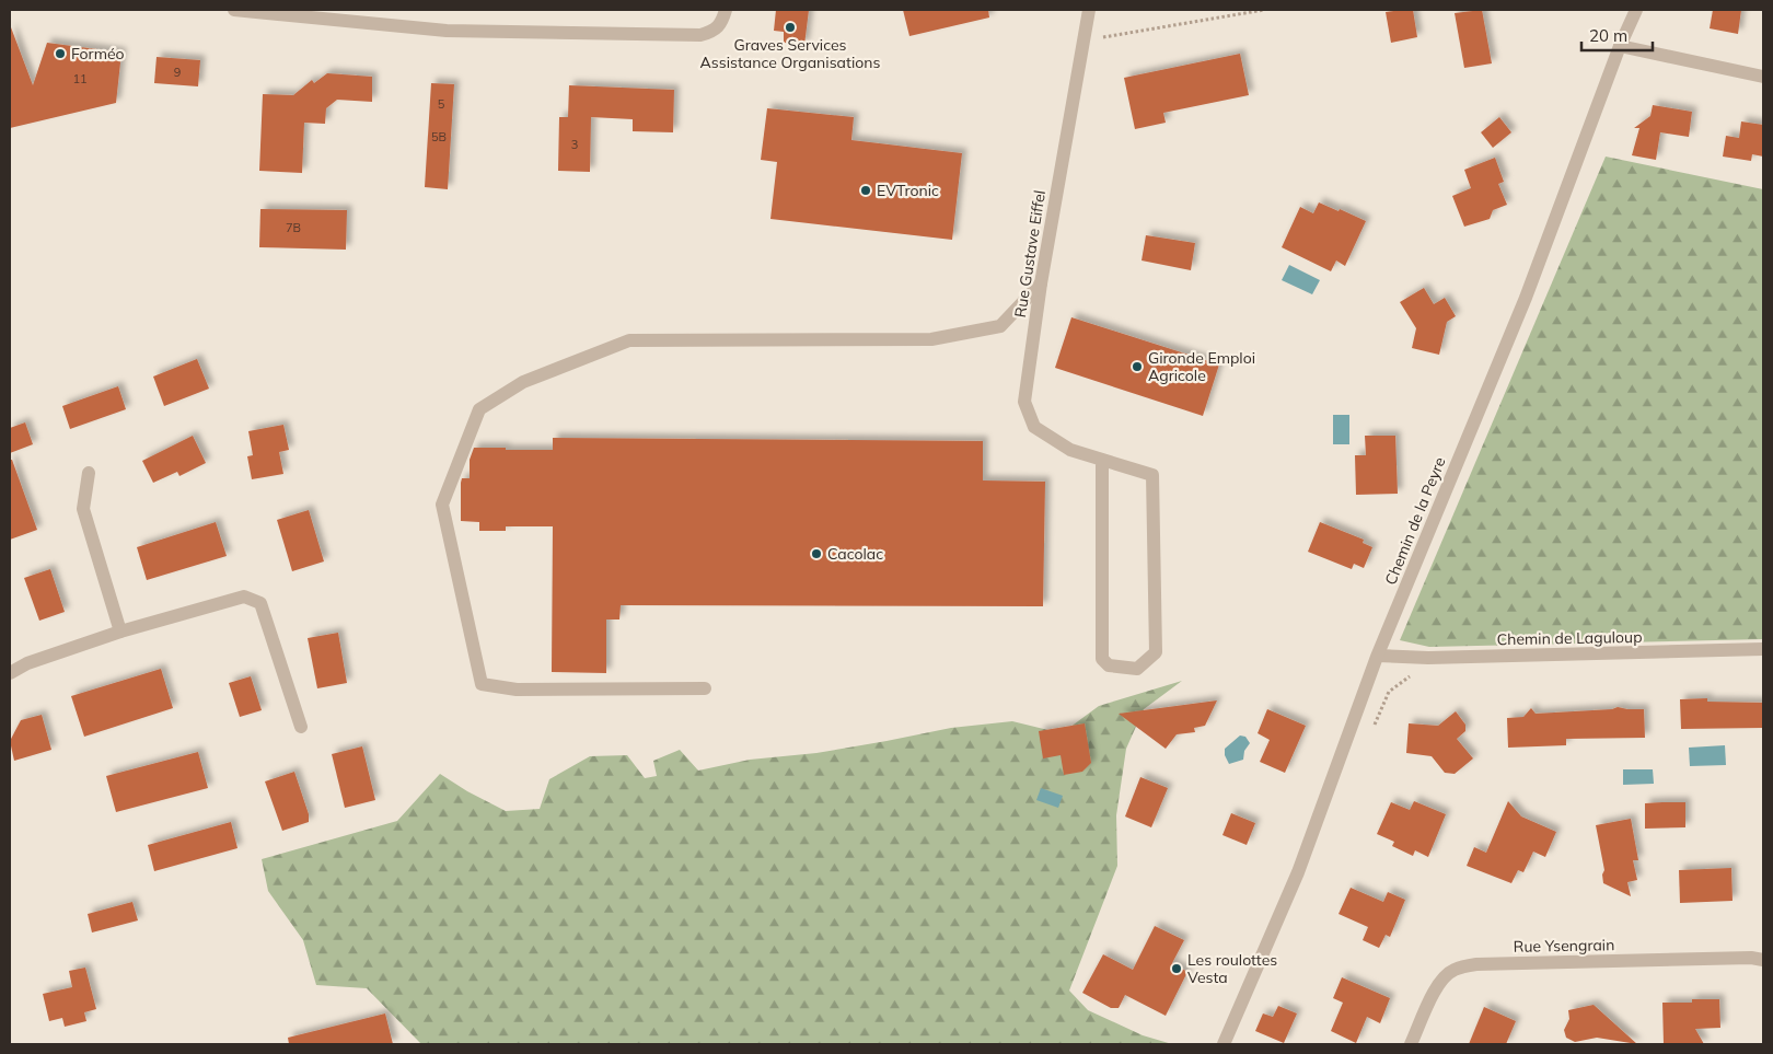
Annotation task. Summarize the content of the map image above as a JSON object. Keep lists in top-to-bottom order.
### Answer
{
  "streets": {
    "street": [
      "Rue Gustave Eiffel",
      "Chemin de la Peyre",
      "Chemin de Laguloup",
      "Rue Ysengrain"
    ]
  },
  "crossings": [
    ["Chemin de la Peyre", "Chemin de Laguloup"]
  ],
  "places": [
    "Graves Services Assistance Organisations",
    "Forméo",
    "EVTronic",
    "Gironde Emploi Agricole",
    "Cacolac",
    "Les roulottes Vesta"
  ],
  "house_numbers": [
    "9",
    "11",
    "5",
    "5B",
    "3",
    "7B"
  ],
  "scale_bar": "20 m"
}
